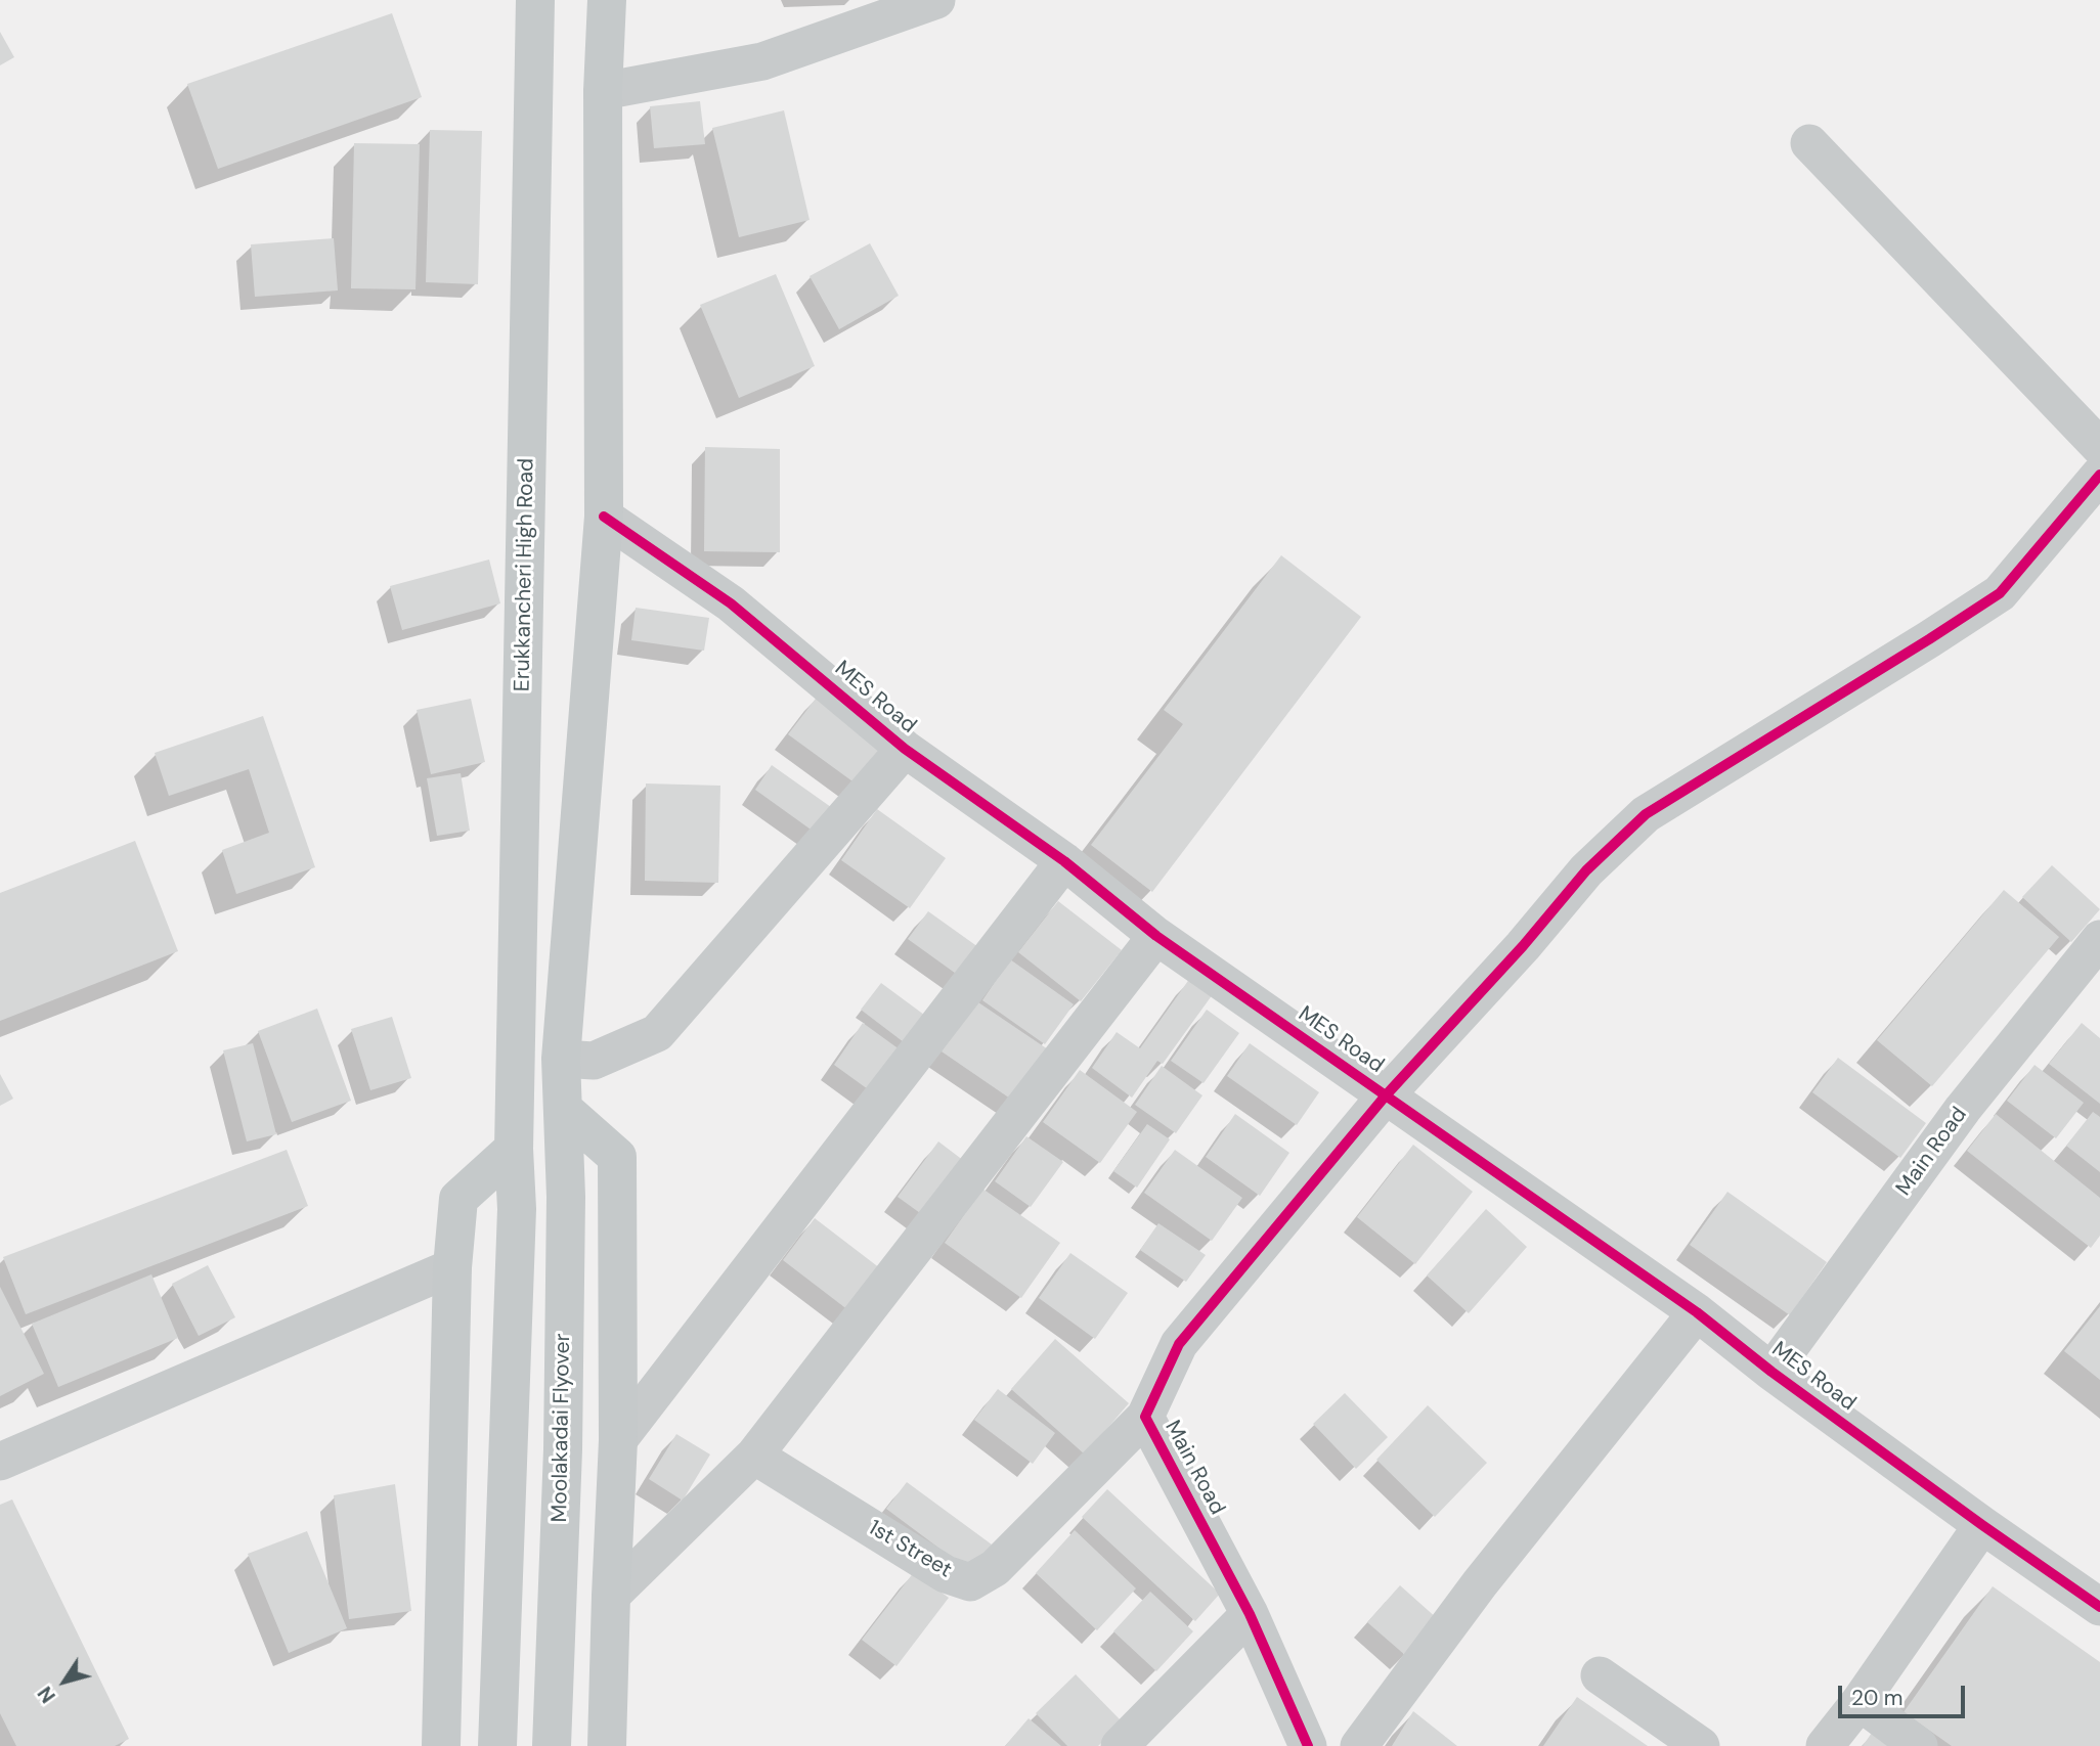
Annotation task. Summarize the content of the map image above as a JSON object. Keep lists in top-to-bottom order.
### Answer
{
  "streets": {
    "main road": ["Erukkancheri High Road", "Moolakadai Flyover"],
    "street": ["MES Road", "Main Road", "1st Street"]
  },
  "crossings": [
    ["MES Road", "Main Road"],
    ["MES Road", "Moolakadai Flyover"],
    ["Main Road", "1st Street"]
  ],
  "scale_bar": "20 m",
  "north": "bottom left"
}
